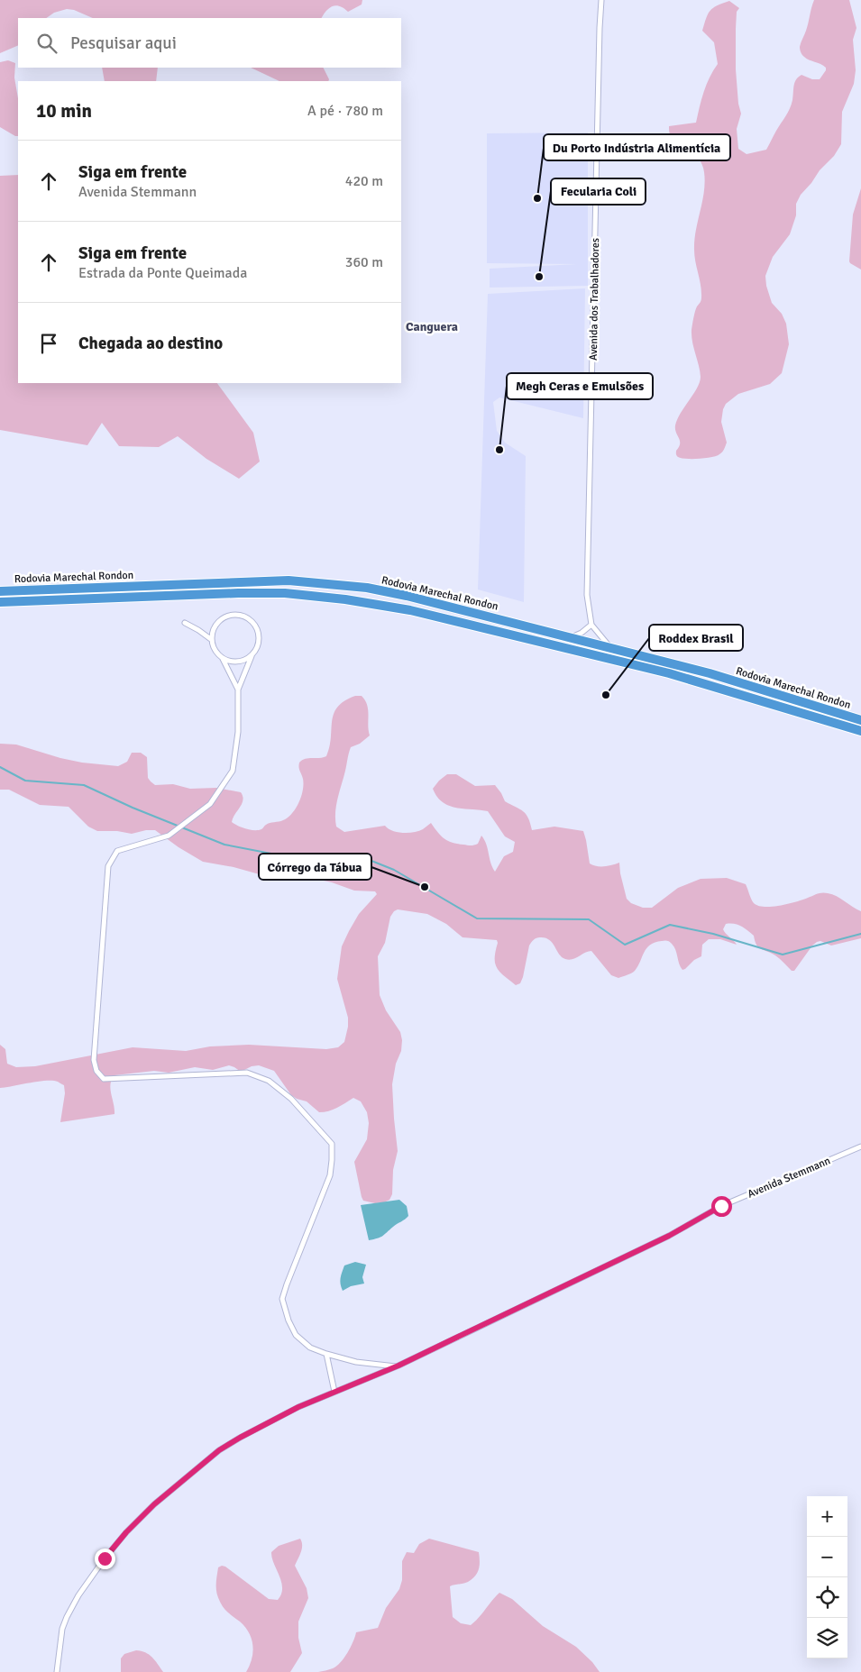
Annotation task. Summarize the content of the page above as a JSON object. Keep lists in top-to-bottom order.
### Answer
{
  "streets": {
    "highway": ["Rodovia Marechal Rondon"],
    "street": ["Avenida dos Trabalhadores", "Avenida Stemmann"]
  },
  "districts": ["Canguera"],
  "places": [
    "Du Porto Indústria Alimentícia",
    "Fecularia Coli",
    "Megh Ceras e Emulsões",
    "Roddex Brasil",
    "Córrego da Tábua"
  ],
  "page": {
    "search": "Pesquisar aqui",
    "heading": ["10 min", "A pé · 780 m"],
    "list": [
      ["Siga em frente", "Avenida Stemmann", "420 m"],
      ["Siga em frente", "Estrada da Ponte Queimada", "360 m"],
      "Chegada ao destino"
    ],
    "map_buttons": ["+", "−"]
  }
}
